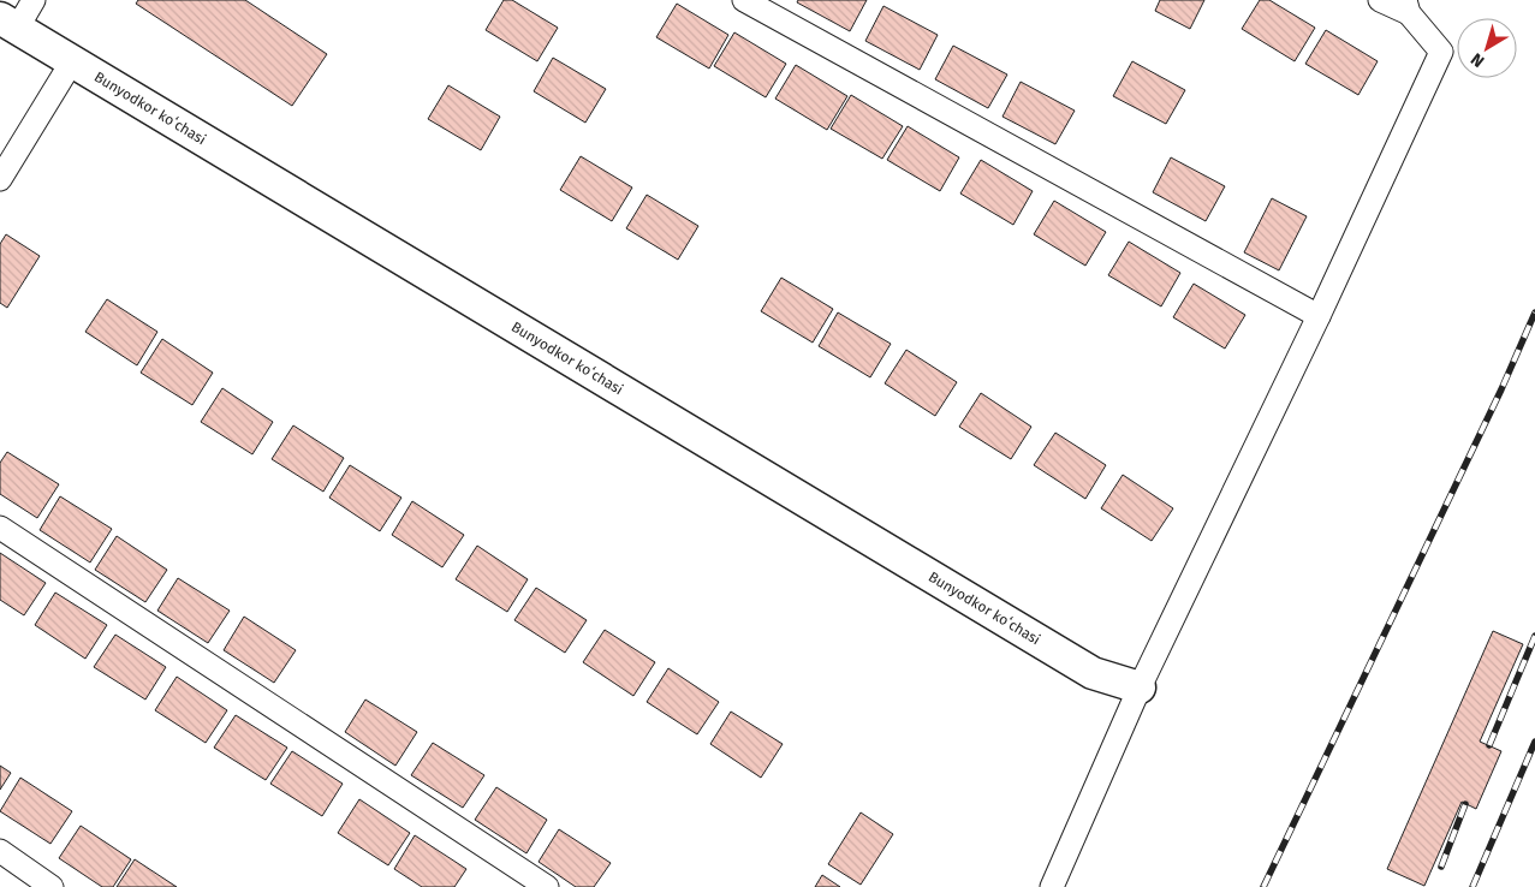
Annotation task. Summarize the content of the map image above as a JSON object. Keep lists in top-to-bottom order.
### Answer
{
  "streets": {
    "main road": ["Bunyodkor koʻchasi"]
  },
  "north": "bottom left"
}
